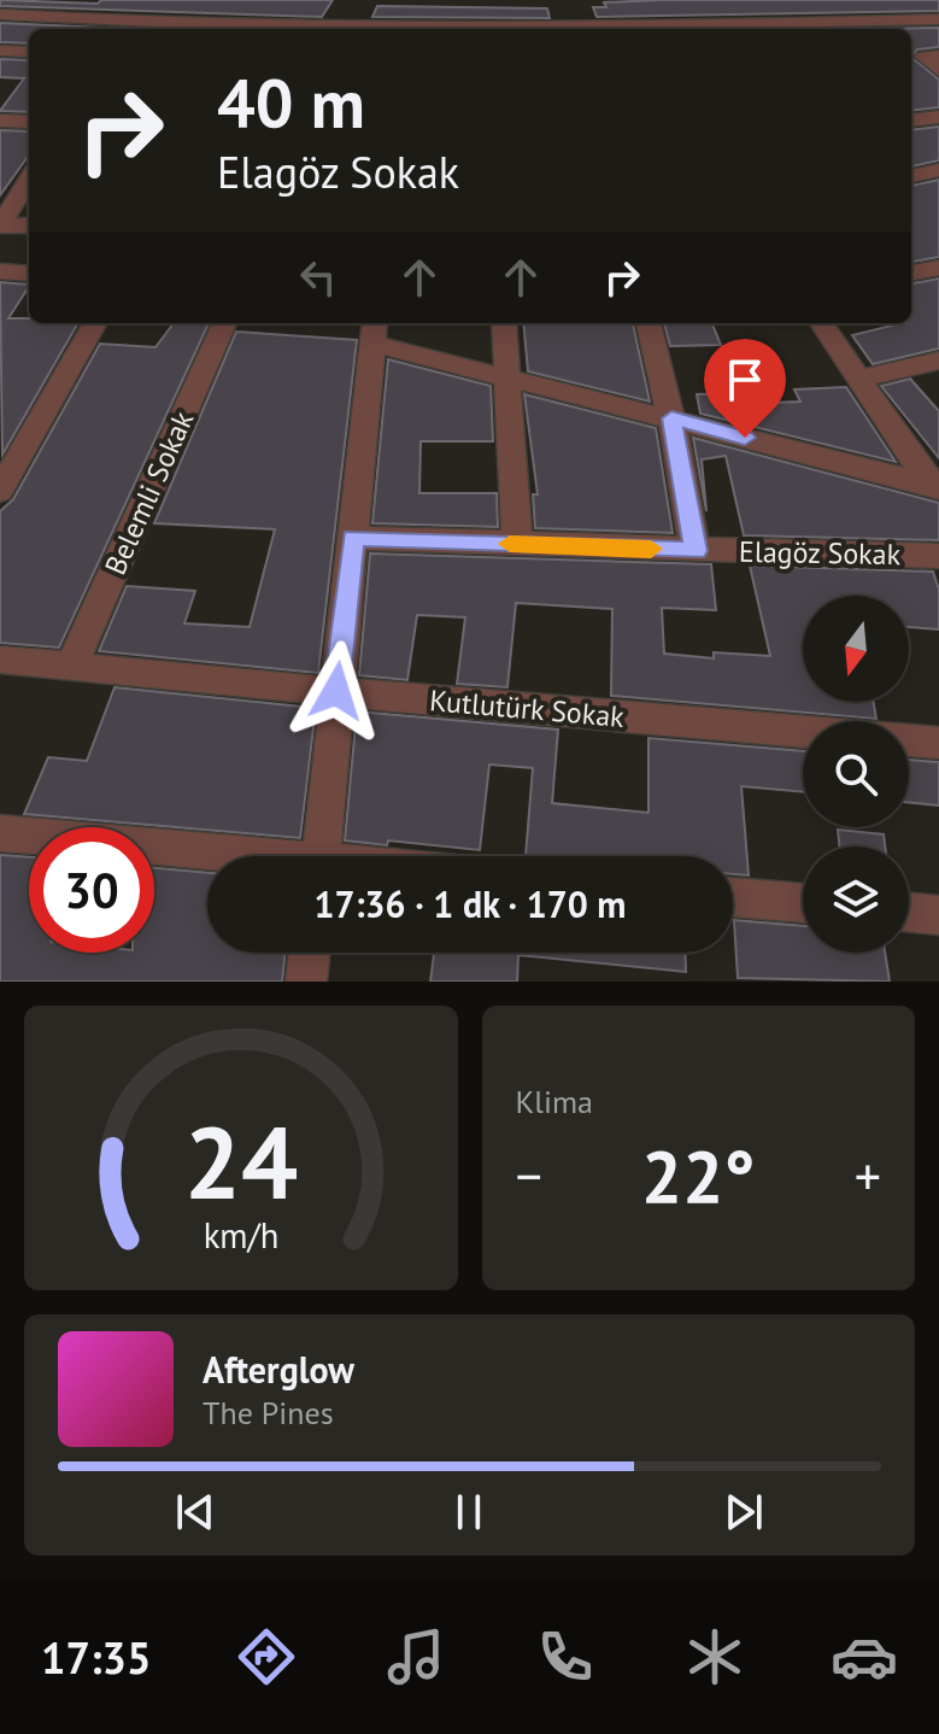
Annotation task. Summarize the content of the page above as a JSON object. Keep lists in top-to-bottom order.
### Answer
{
  "streets": {
    "street": ["Belemli Sokak", "Elagöz Sokak", "Kutlutürk Sokak"]
  },
  "crossings": [
    ["Belemli Sokak", "Kutlutürk Sokak"]
  ],
  "north": "bottom",
  "page": {
    "turn": ["40 m", "Elagöz Sokak"],
    "limit": "30",
    "trip": "17:36 · 1 dk · 170 m",
    "tile": "Klima",
    "heat": ["−", "22°", "+"],
    "song": ["Afterglow", "The Pines"],
    "tabs": "17:35",
    "gauge": ["24", "km/h"]
  }
}
